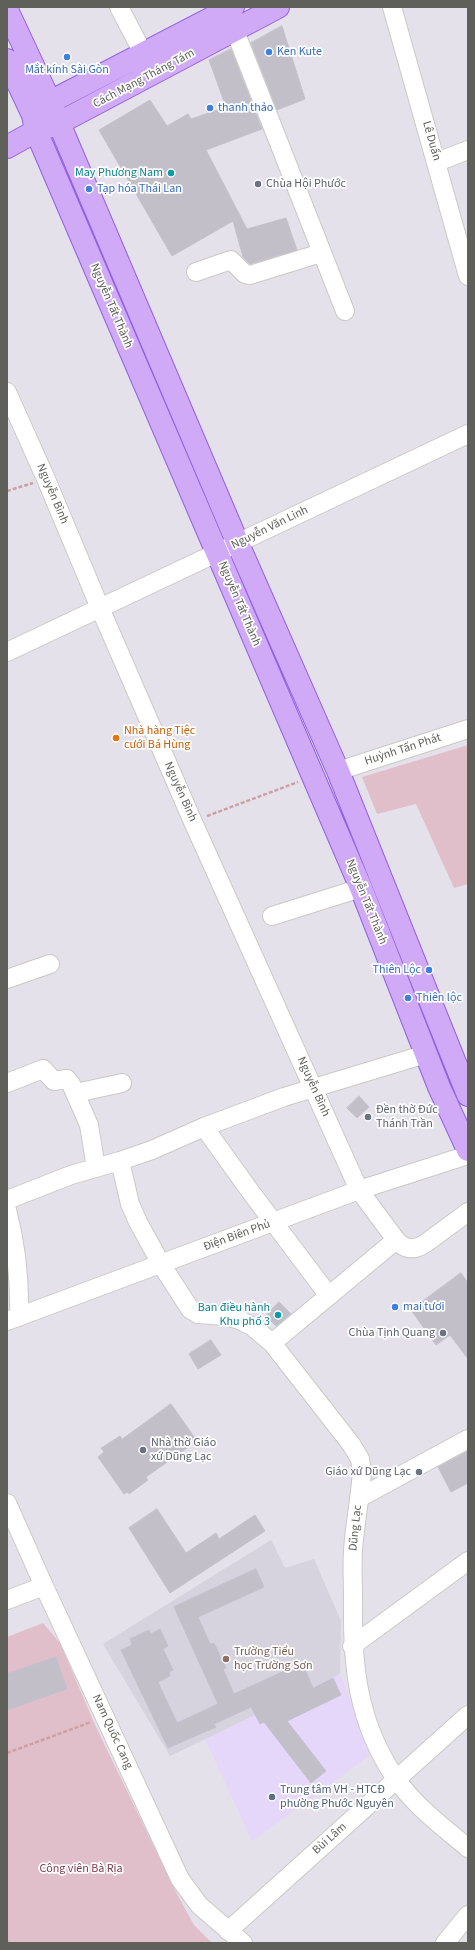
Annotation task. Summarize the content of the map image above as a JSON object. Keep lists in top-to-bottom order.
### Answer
{
  "streets": {
    "main road": ["Cách Mạng Tháng Tám", "Nguyễn Tất Thành"],
    "street": [
      "Lê Duẩn",
      "Nguyễn Bình",
      "Nguyễn Văn Linh",
      "Huỳnh Tấn Phát",
      "Điện Biên Phủ",
      "Dũng Lạc",
      "Nam Quốc Cang",
      "Bùi Lâm"
    ]
  },
  "crossings": [
    ["Cách Mạng Tháng Tám", "Nguyễn Tất Thành"],
    ["Nguyễn Tất Thành", "Nguyễn Văn Linh"],
    ["Nguyễn Tất Thành", "Huỳnh Tấn Phát"],
    ["Nguyễn Bình", "Nguyễn Văn Linh"],
    ["Nguyễn Bình", "Điện Biên Phủ"],
    ["Điện Biên Phủ", "Dũng Lạc"],
    ["Dũng Lạc", "Bùi Lâm"],
    ["Nam Quốc Cang", "Bùi Lâm"]
  ],
  "parks": ["Công viên Bà Rịa"],
  "places": [
    "Ken Kute",
    "Mắt kính Sài Gòn",
    "thanh thảo",
    "May Phương Nam",
    "Chùa Hội Phước",
    "Tạp hóa Thái Lan",
    "Nhà hàng Tiệc cưới Bá Hùng",
    "Thiên Lộc",
    "Thiên lộc",
    "Đền thờ Đức Thánh Trần",
    "mai tươi",
    "Ban điều hành Khu phố 3",
    "Chùa Tịnh Quang",
    "Nhà thờ Giáo xứ Dũng Lạc",
    "Giáo xứ Dũng Lạc",
    "Trường Tiểu học Trường Sơn",
    "Trung tâm VH - HTCĐ phường Phước Nguyên"
  ]
}
